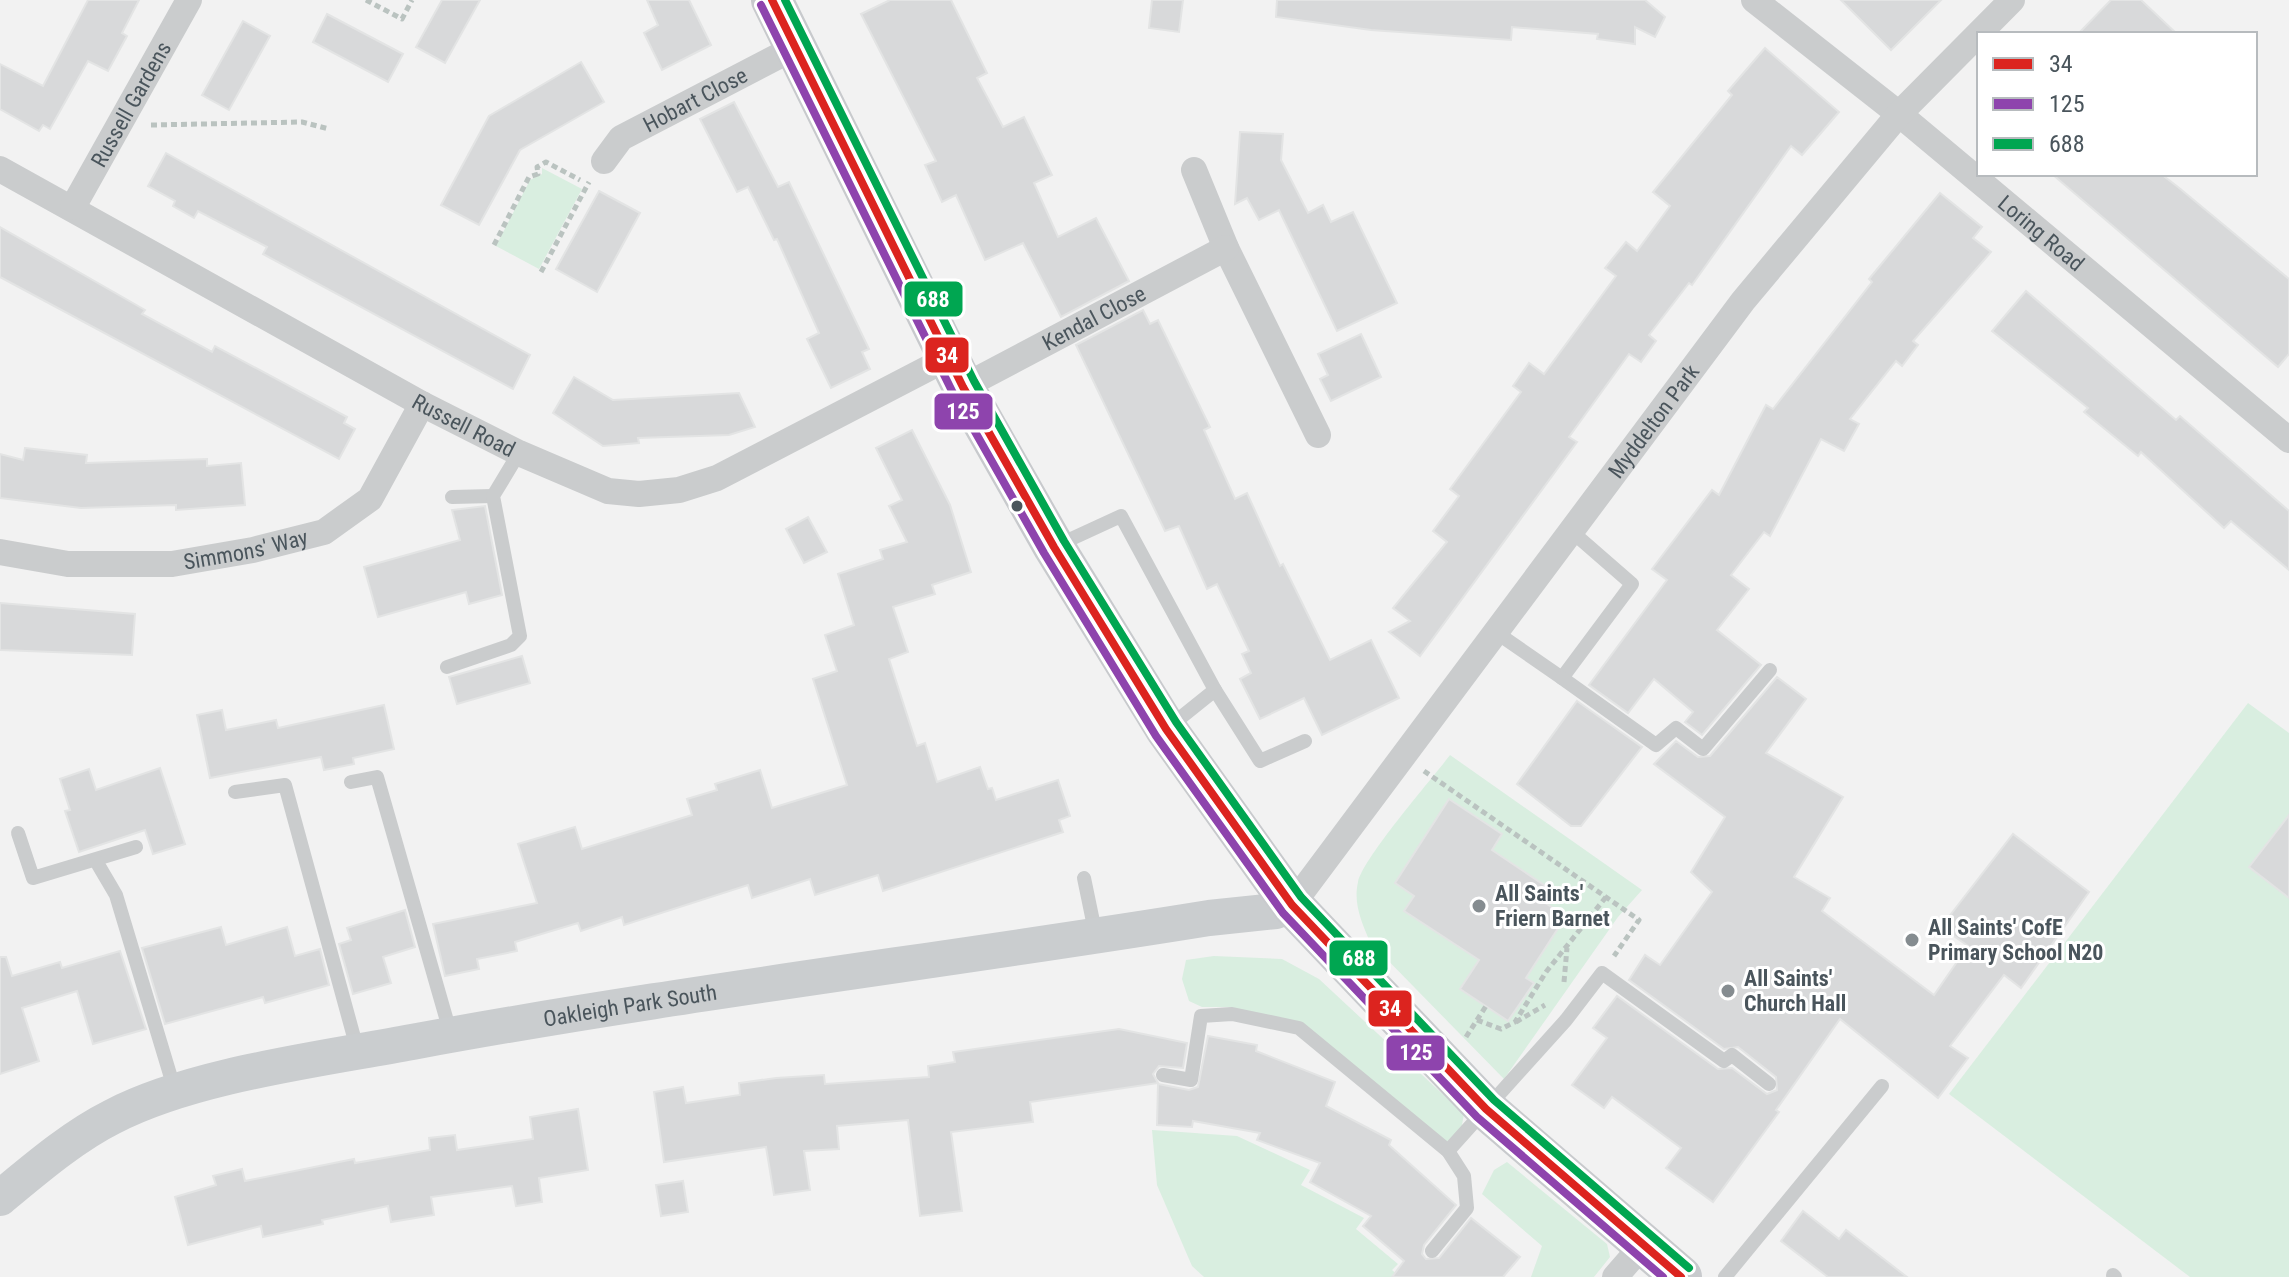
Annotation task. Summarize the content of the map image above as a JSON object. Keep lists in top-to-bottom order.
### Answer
{
  "streets": {
    "street": [
      "Hobart Close",
      "Russell Gardens",
      "Loring Road",
      "Kendal Close",
      "Myddelton Park",
      "Russell Road",
      "Simmons' Way",
      "Oakleigh Park South"
    ]
  },
  "crossings": [
    ["Russell Gardens", "Russell Road"],
    ["Loring Road", "Myddelton Park"],
    ["Kendal Close", "Russell Road"],
    ["Myddelton Park", "Oakleigh Park South"],
    ["Russell Road", "Simmons' Way"]
  ],
  "places": ["All Saints' Friern Barnet", "All Saints' CofE Primary School N20", "All Saints' Church Hall"],
  "lines": ["transit line 34", "transit line 688", "transit line 125"],
  "legend": ["34", "125", "688"]
}
